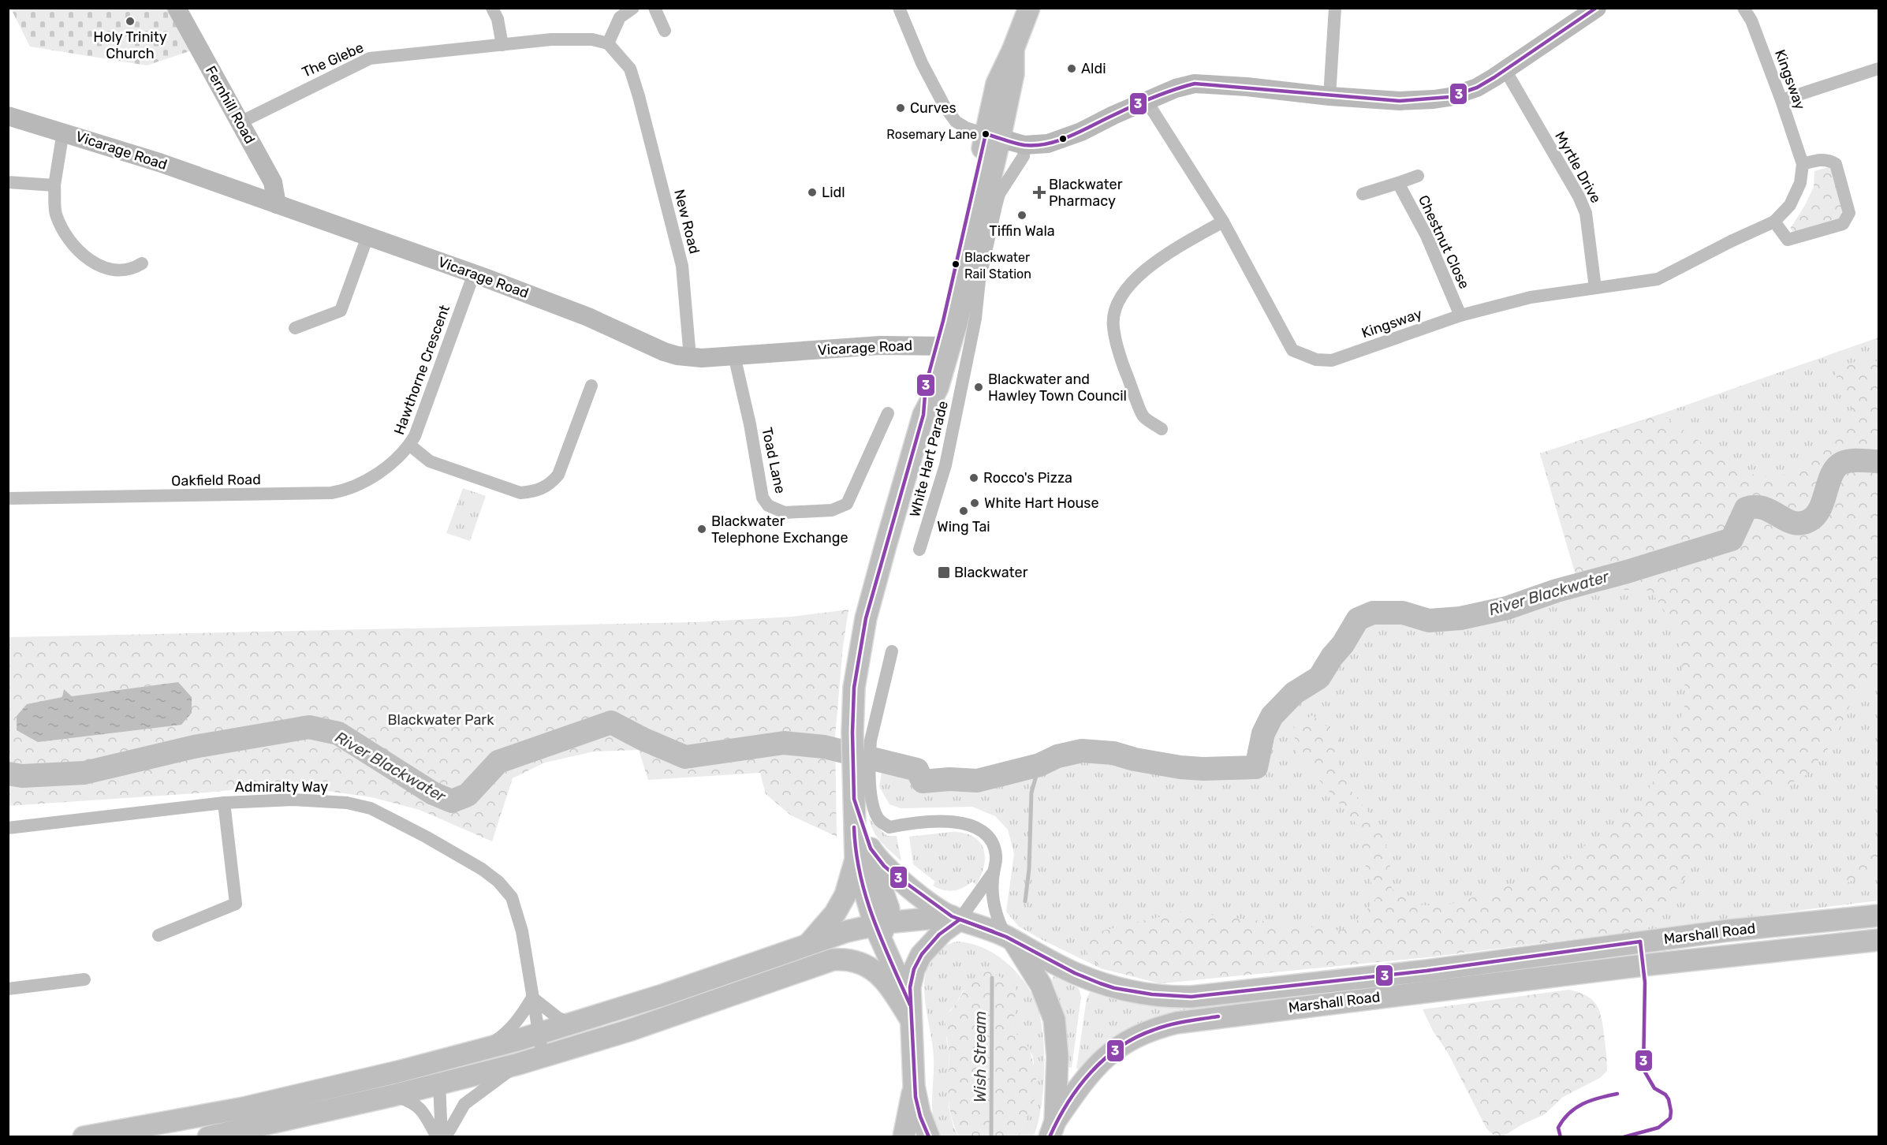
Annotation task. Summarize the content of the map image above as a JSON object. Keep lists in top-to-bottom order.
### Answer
{
  "streets": {
    "main road": ["Marshall Road"],
    "street": [
      "The Glebe",
      "Kingsway",
      "Fernhill Road",
      "Vicarage Road",
      "Myrtle Drive",
      "New Road",
      "Chestnut Close",
      "Hawthorne Crescent",
      "White Hart Parade",
      "Toad Lane",
      "Oakfield Road",
      "Admiralty Way"
    ]
  },
  "crossings": [
    ["The Glebe", "Fernhill Road"],
    ["The Glebe", "New Road"],
    ["Kingsway", "Myrtle Drive"],
    ["Kingsway", "Chestnut Close"],
    ["Fernhill Road", "Vicarage Road"],
    ["Vicarage Road", "New Road"],
    ["Vicarage Road", "Hawthorne Crescent"],
    ["Vicarage Road", "White Hart Parade"],
    ["Vicarage Road", "Toad Lane"],
    ["Hawthorne Crescent", "Oakfield Road"]
  ],
  "water": ["River Blackwater", "Wish Stream"],
  "parks": ["Blackwater Park"],
  "places": {
    "other": [
      "Holy Trinity Church",
      "Aldi",
      "Curves",
      "Rosemary Lane",
      "Lidl",
      "Tiffin Wala",
      "Blackwater Rail Station",
      "Blackwater and Hawley Town Council",
      "Rocco's Pizza",
      "White Hart House",
      "Wing Tai",
      "Blackwater Telephone Exchange"
    ],
    "health": ["Blackwater Pharmacy"],
    "transit": ["Blackwater"]
  },
  "lines": ["transit line 3"]
}
